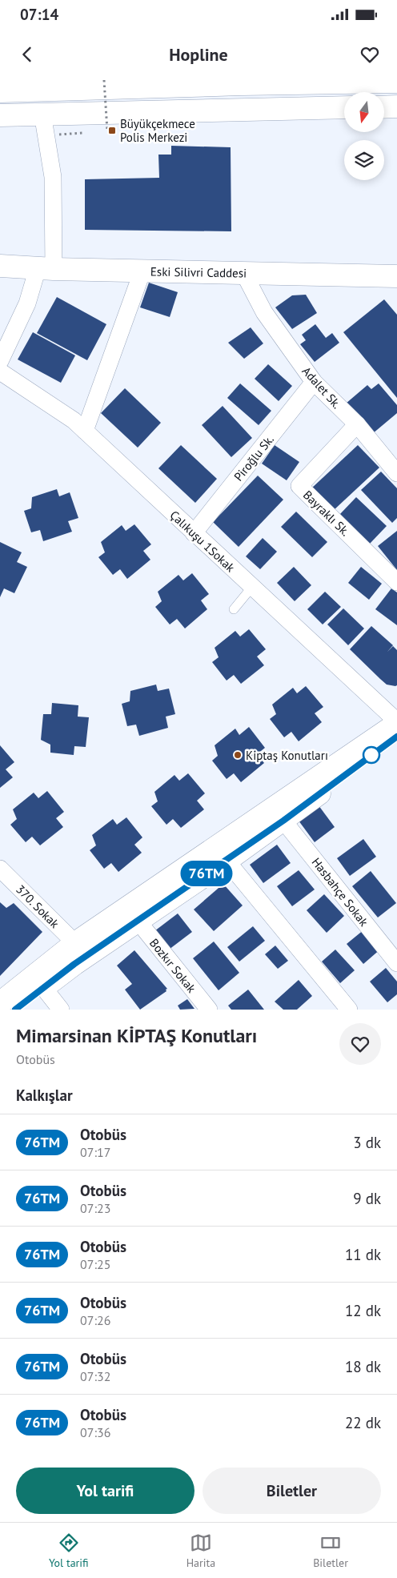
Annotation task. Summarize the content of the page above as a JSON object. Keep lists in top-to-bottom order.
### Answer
{
  "streets": {
    "main road": ["Eski Silivri Caddesi"],
    "street": [
      "Adalet Sk.",
      "Piroğlu Sk.",
      "Bayraklı Sk.",
      "Çalıkuşu 1Sokak",
      "Hasbahçe Sokak",
      "370. Sokak",
      "Bozkır Sokak"
    ]
  },
  "crossings": [
    ["Eski Silivri Caddesi", "Adalet Sk."],
    ["Adalet Sk.", "Piroğlu Sk."],
    ["Adalet Sk.", "Bayraklı Sk."],
    ["Piroğlu Sk.", "Çalıkuşu 1Sokak"]
  ],
  "places": {
    "transit": ["Büyükçekmece Polis Merkezi"],
    "other": ["Kiptaş Konutları"]
  },
  "lines": ["bus line 76TM"],
  "north": "bottom",
  "page": {
    "status": "07:14",
    "header": "Hopline",
    "on_map": "76TM",
    "heading": [
      ["Mimarsinan KİPTAŞ Konutları", "Otobüs"],
      "Kalkışlar"
    ],
    "list": [
      {
        "mark": "76TM",
        "name": "Otobüs",
        "note": "07:17",
        "value": "3 dk"
      },
      {
        "mark": "76TM",
        "name": "Otobüs",
        "note": "07:23",
        "value": "9 dk"
      },
      {
        "mark": "76TM",
        "name": "Otobüs",
        "note": "07:25",
        "value": "11 dk"
      },
      {
        "mark": "76TM",
        "name": "Otobüs",
        "note": "07:26",
        "value": "12 dk"
      },
      {
        "mark": "76TM",
        "name": "Otobüs",
        "note": "07:32",
        "value": "18 dk"
      },
      {
        "mark": "76TM",
        "name": "Otobüs",
        "note": "07:36",
        "value": "22 dk"
      }
    ],
    "buttons": ["Yol tarifi", "Biletler"],
    "tabs": ["Yol tarifi", "Harita", "Biletler"]
  }
}
